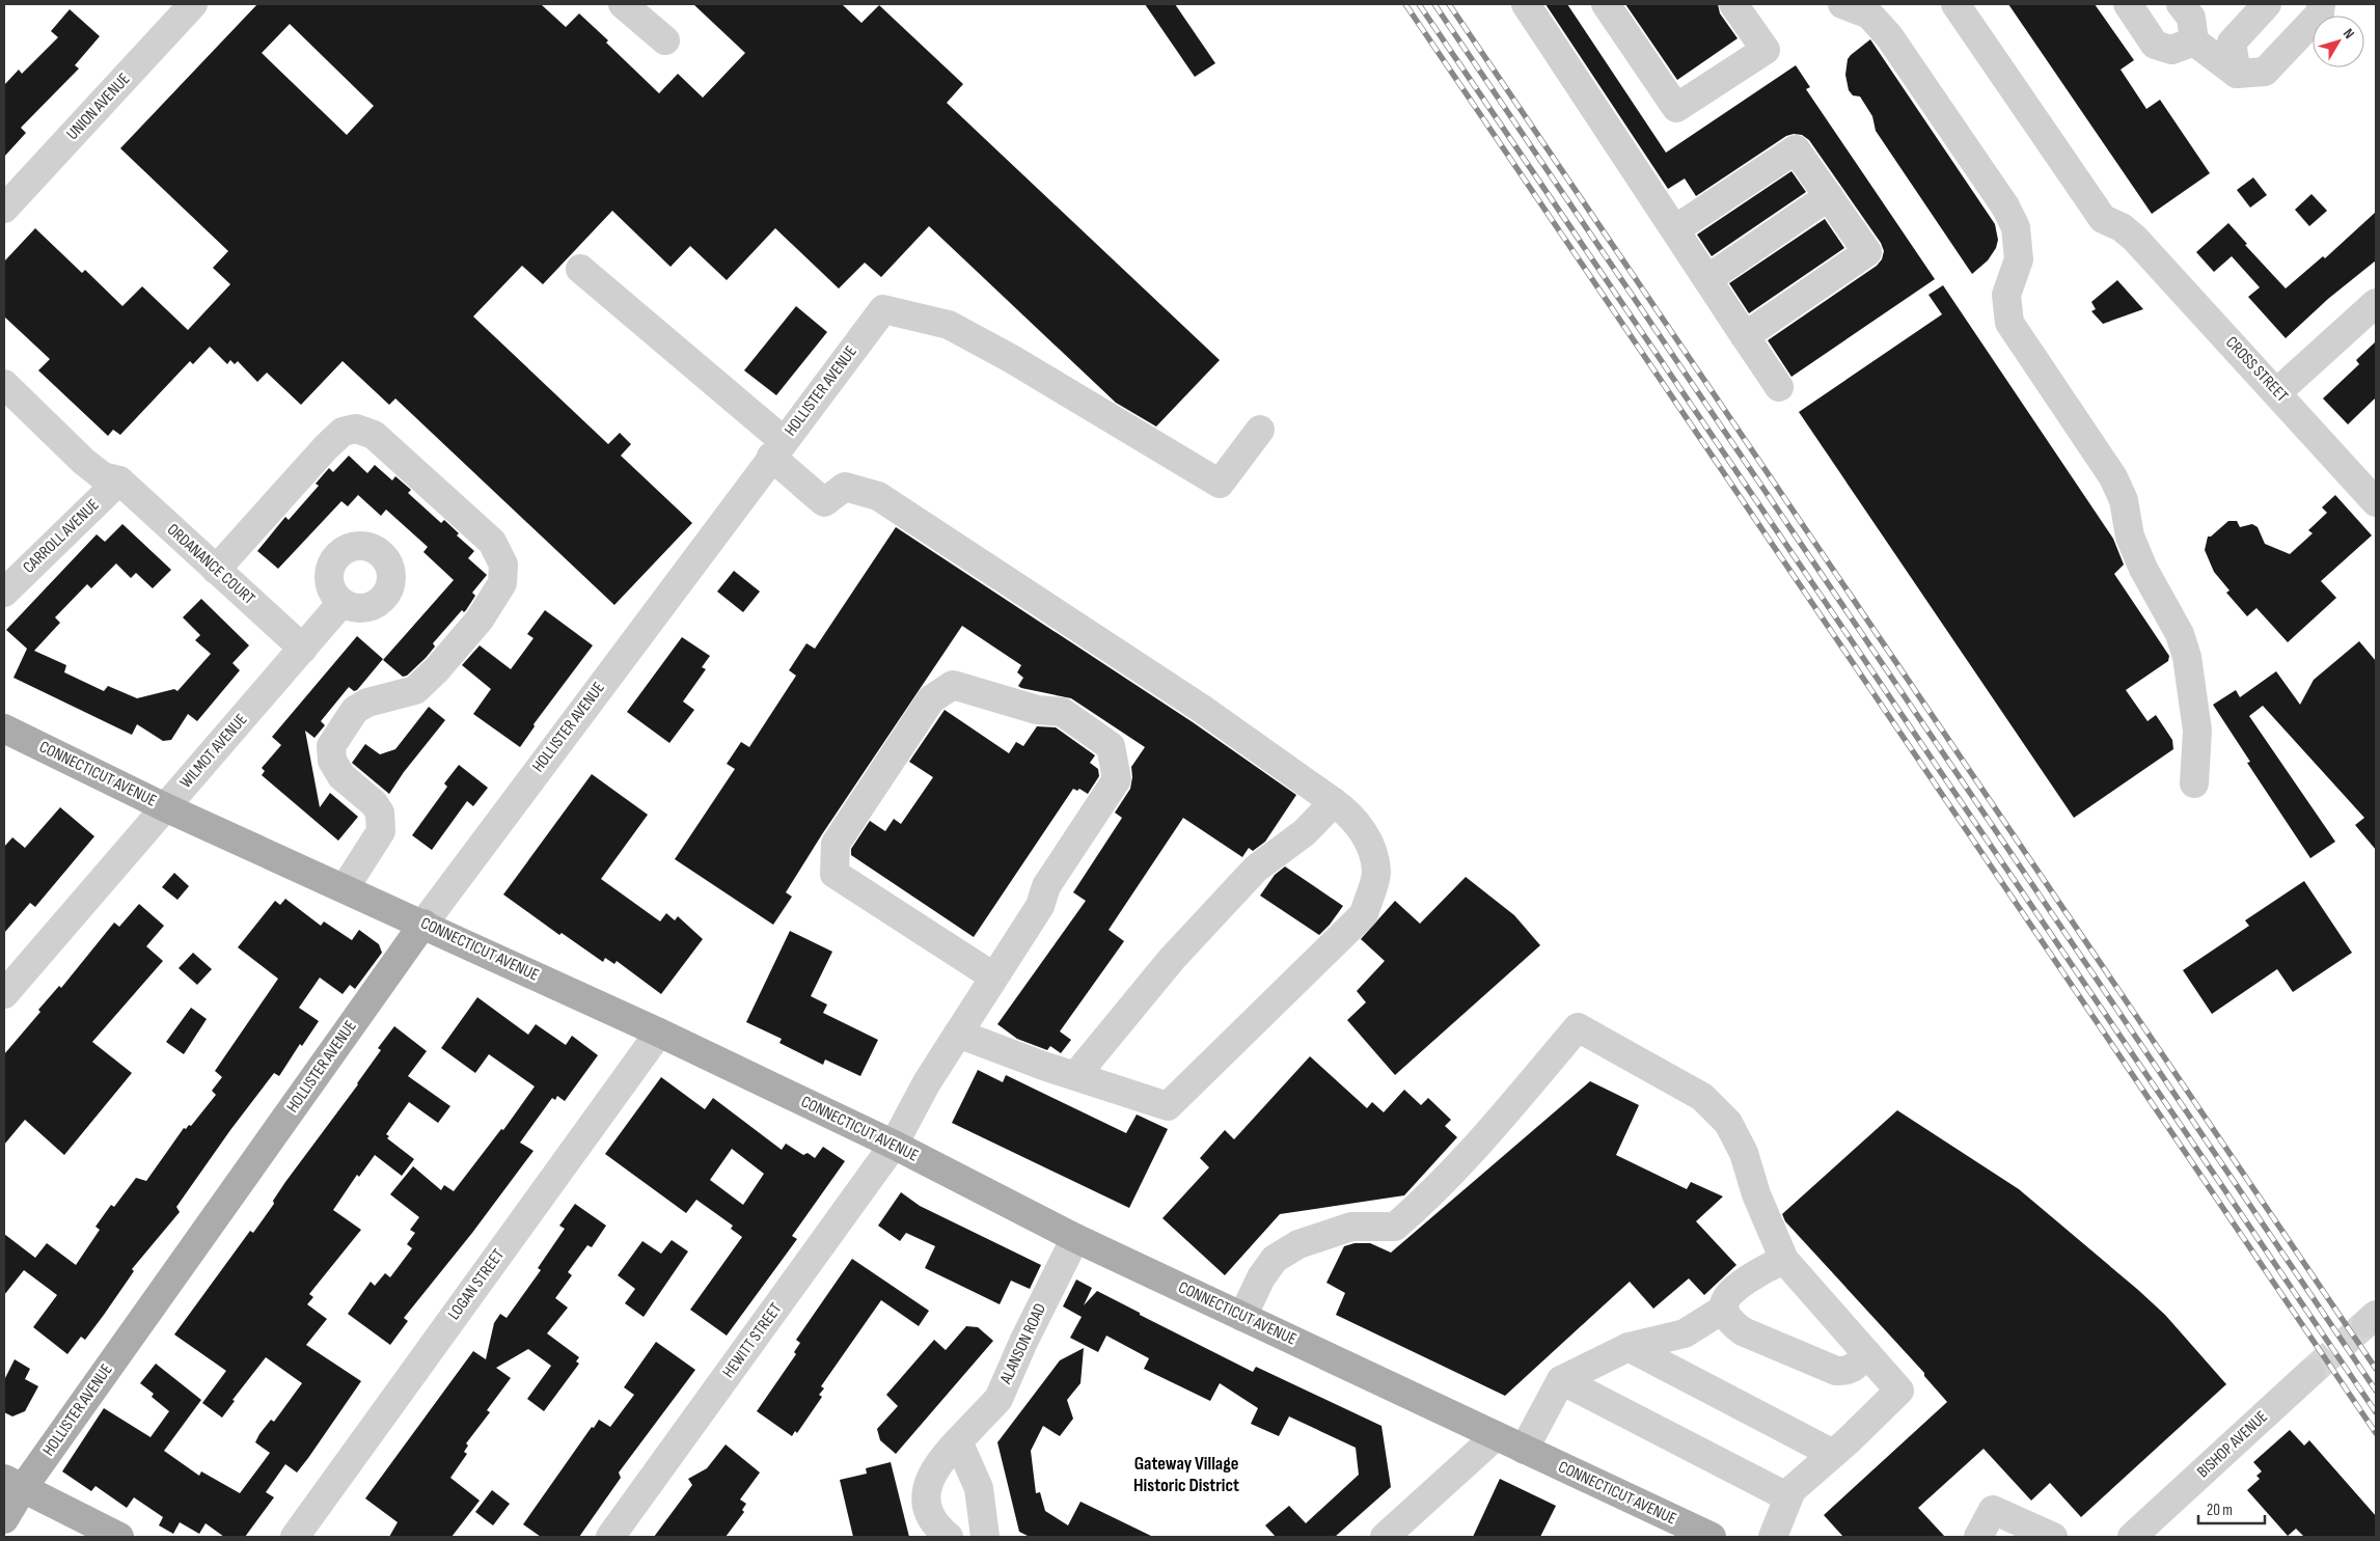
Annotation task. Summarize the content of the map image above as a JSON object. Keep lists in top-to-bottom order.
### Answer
{
  "streets": {
    "main road": ["HOLLISTER AVENUE", "CONNECTICUT AVENUE"],
    "street": [
      "UNION AVENUE",
      "CROSS STREET",
      "CARROLL AVENUE",
      "ORDANANCE COURT",
      "WILMOT AVENUE",
      "LOGAN STREET",
      "HEWITT STREET",
      "ALANSON ROAD",
      "BISHOP AVENUE"
    ]
  },
  "crossings": [
    ["HOLLISTER AVENUE", "CONNECTICUT AVENUE"],
    ["CARROLL AVENUE", "ORDANANCE COURT"],
    ["ORDANANCE COURT", "WILMOT AVENUE"],
    ["WILMOT AVENUE", "CONNECTICUT AVENUE"],
    ["CONNECTICUT AVENUE", "LOGAN STREET"],
    ["CONNECTICUT AVENUE", "HEWITT STREET"],
    ["CONNECTICUT AVENUE", "ALANSON ROAD"]
  ],
  "districts": ["Gateway Village Historic District"],
  "scale_bar": "20 m",
  "north": "top right"
}
